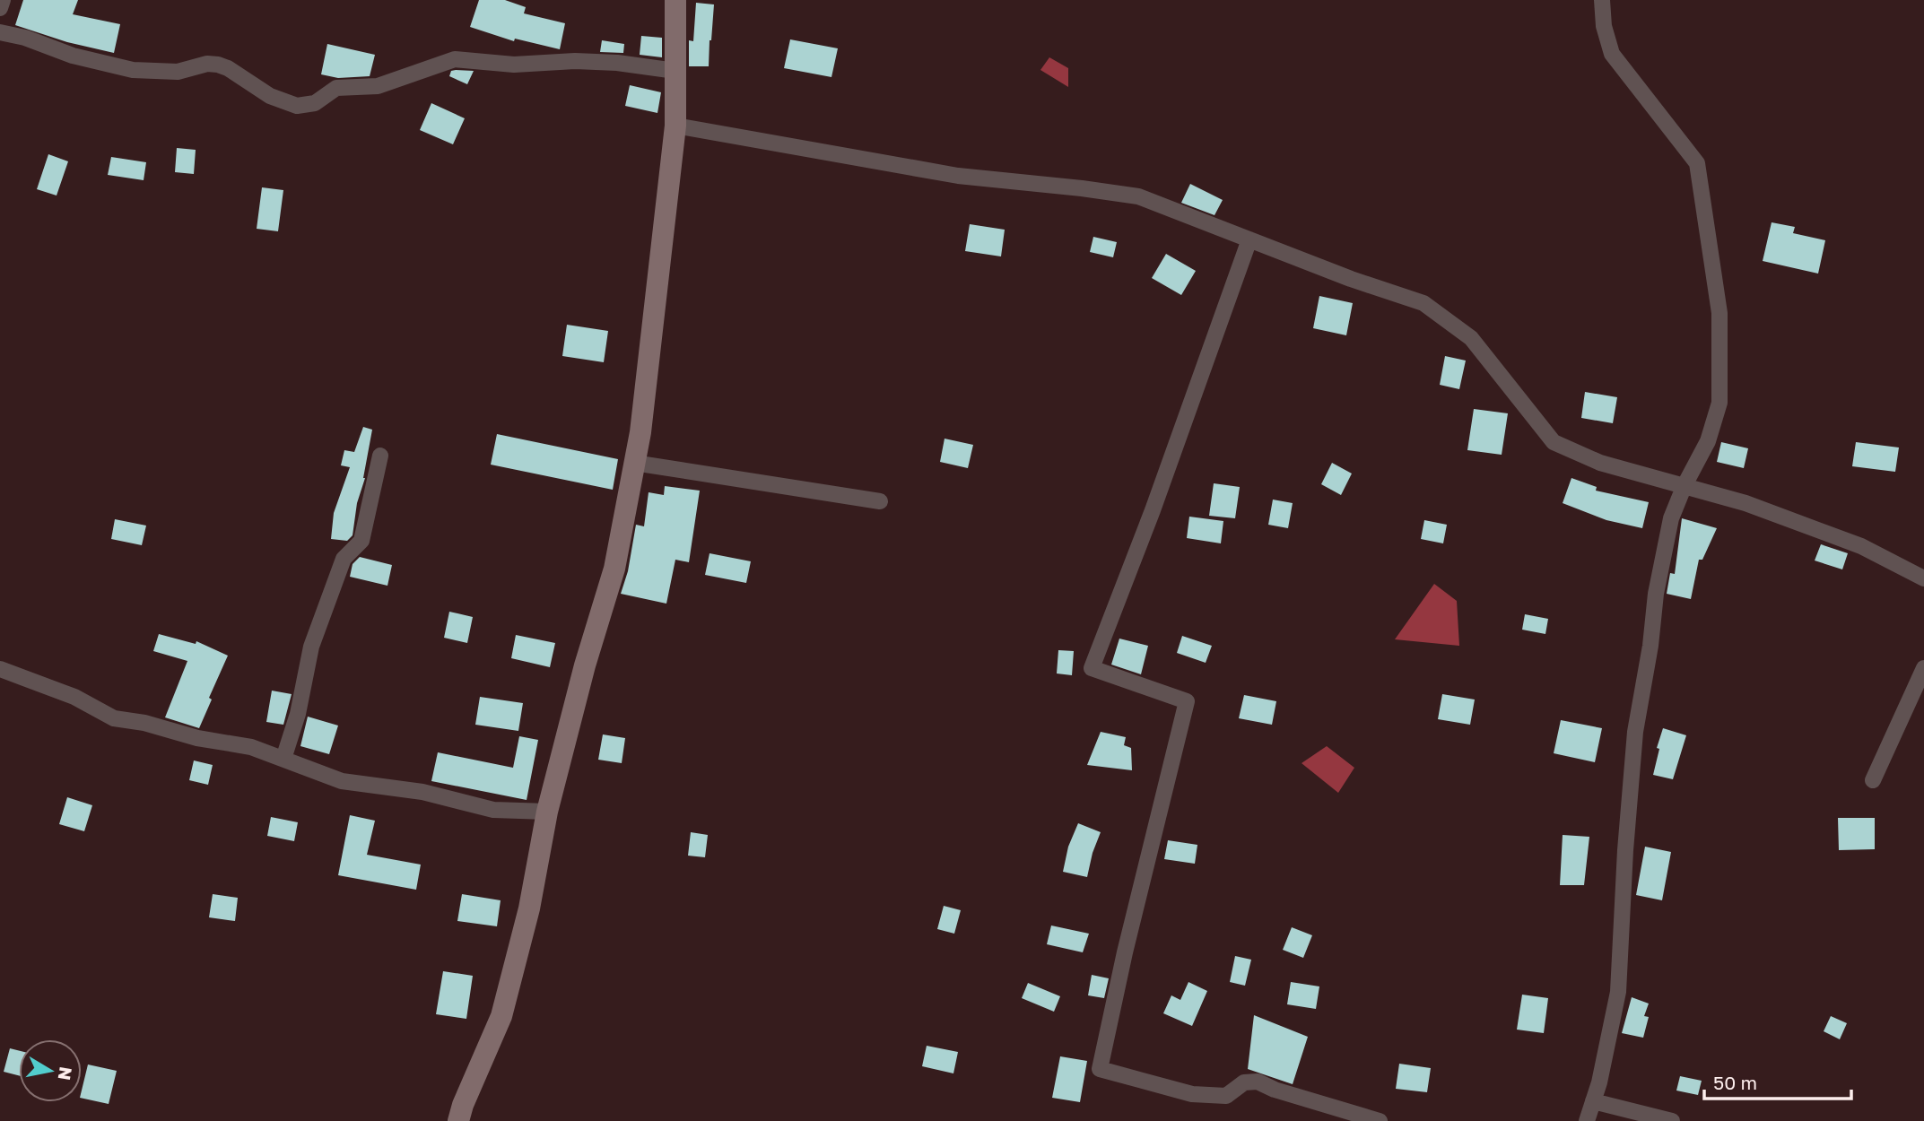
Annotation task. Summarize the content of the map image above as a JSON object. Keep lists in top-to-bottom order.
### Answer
{
  "scale_bar": "50 m",
  "north": "right"
}
